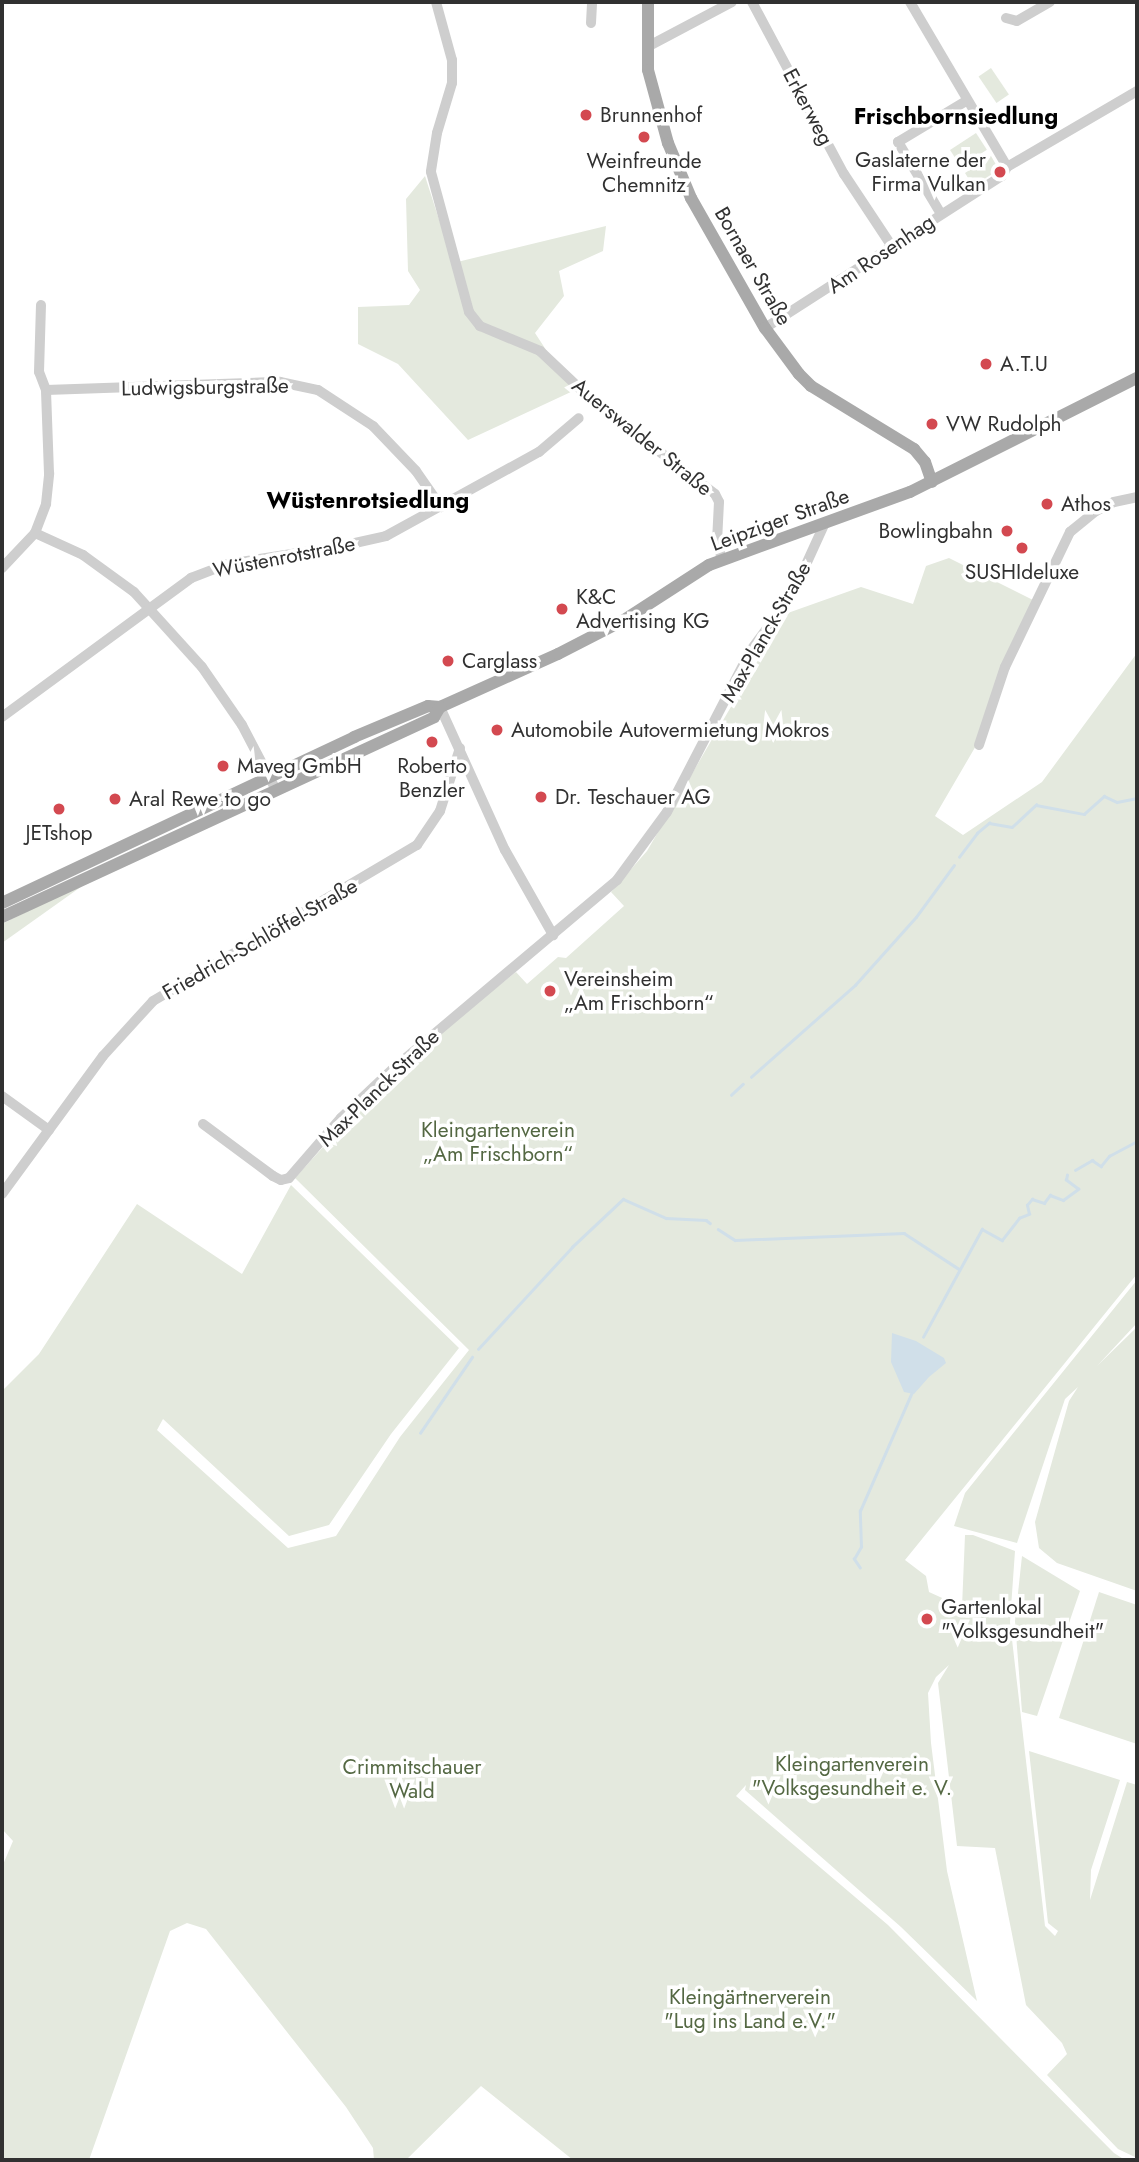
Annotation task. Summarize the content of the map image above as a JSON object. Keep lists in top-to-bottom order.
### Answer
{
  "streets": {
    "main road": ["Bornaer Straße", "Leipziger Straße"],
    "street": [
      "Erkerweg",
      "Am Rosenhag",
      "Ludwigsburgstraße",
      "Auerswalder Straße",
      "Wüstenrotstraße",
      "Max-Planck-Straße",
      "Friedrich-Schlöffel-Straße"
    ]
  },
  "crossings": [
    ["Erkerweg", "Am Rosenhag"],
    ["Am Rosenhag", "Bornaer Straße"],
    ["Bornaer Straße", "Leipziger Straße"],
    ["Ludwigsburgstraße", "Wüstenrotstraße"],
    ["Auerswalder Straße", "Leipziger Straße"],
    ["Leipziger Straße", "Max-Planck-Straße"]
  ],
  "districts": ["Frischbornsiedlung", "Wüstenrotsiedlung"],
  "parks": [
    "Kleingartenverein „Am Frischborn“",
    "Kleingartenverein \"Volksgesundheit e. V.",
    "Crimmitschauer Wald",
    "Kleingärtnerverein \"Lug ins Land e.V.\""
  ],
  "places": [
    "Brunnenhof",
    "Weinfreunde Chemnitz",
    "Gaslaterne der Firma Vulkan",
    "A.T.U",
    "VW Rudolph",
    "Athos",
    "Bowlingbahn",
    "SUSHIdeluxe",
    "K&C Advertising KG",
    "Carglass",
    "Automobile Autovermietung Mokros",
    "Roberto Benzler",
    "Maveg GmbH",
    "Dr. Teschauer AG",
    "Aral Rewe to go",
    "JETshop",
    "Vereinsheim „Am Frischborn“",
    "Gartenlokal \"Volksgesundheit\""
  ]
}
